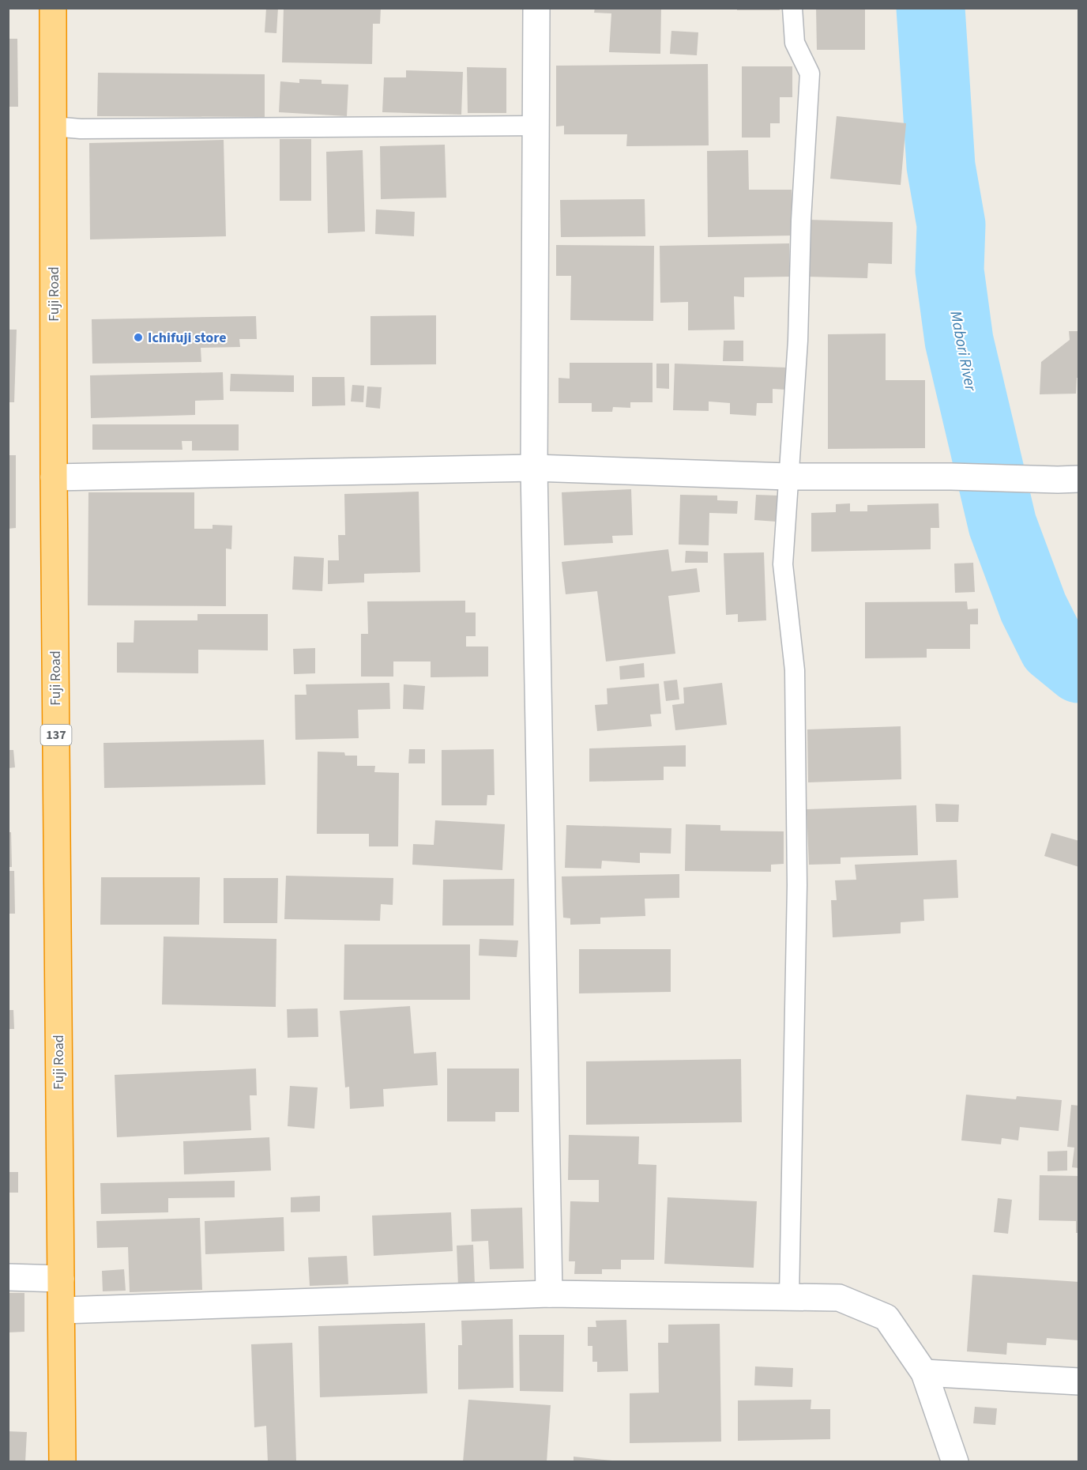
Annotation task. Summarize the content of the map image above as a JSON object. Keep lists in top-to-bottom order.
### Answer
{
  "streets": {
    "highway": ["Fuji Road", "137"]
  },
  "water": ["Mabori River"],
  "places": ["Ichifuji store"]
}
